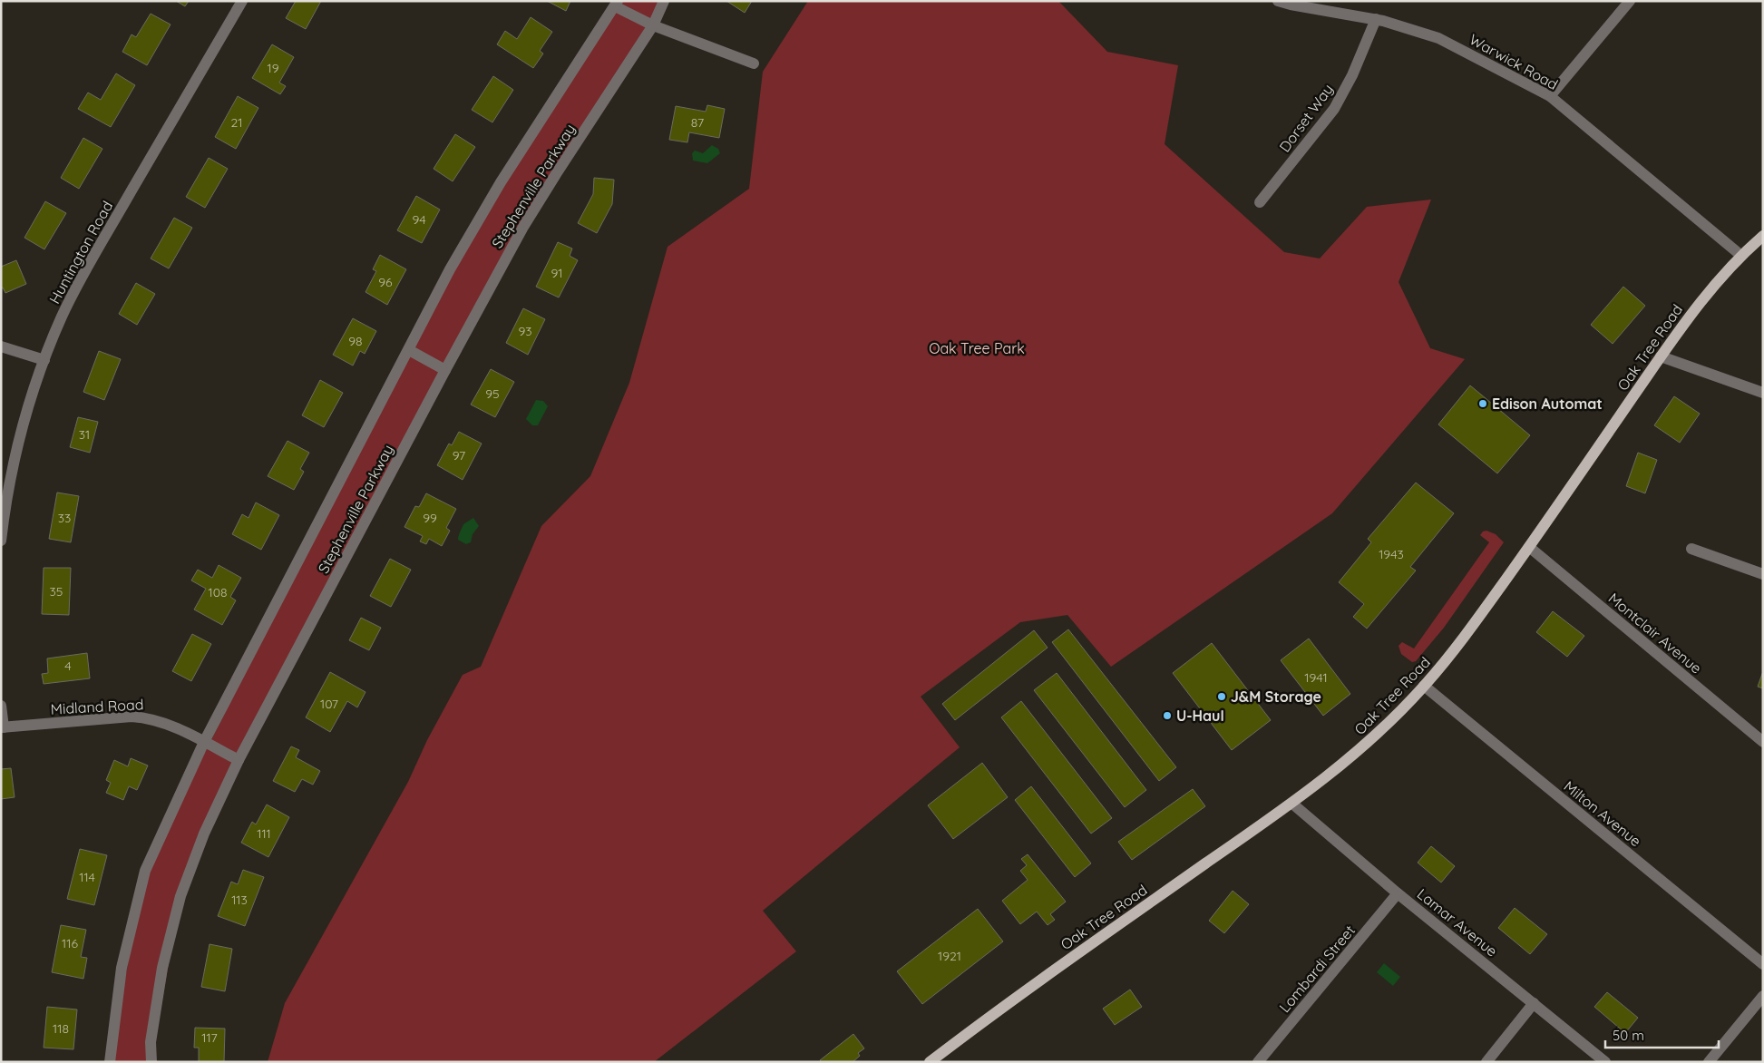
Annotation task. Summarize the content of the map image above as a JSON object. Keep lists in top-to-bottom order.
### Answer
{
  "streets": {
    "main road": ["Oak Tree Road"],
    "street": [
      "Warwick Road",
      "Dorset Way",
      "Stephenville Parkway",
      "Huntington Road",
      "Montclair Avenue",
      "Midland Road",
      "Milton Avenue",
      "Lamar Avenue",
      "Lombardi Street"
    ]
  },
  "crossings": [
    ["Warwick Road", "Dorset Way"],
    ["Warwick Road", "Oak Tree Road"],
    ["Stephenville Parkway", "Midland Road"],
    ["Oak Tree Road", "Montclair Avenue"],
    ["Oak Tree Road", "Milton Avenue"],
    ["Oak Tree Road", "Lamar Avenue"],
    ["Lamar Avenue", "Lombardi Street"]
  ],
  "parks": ["Oak Tree Park"],
  "places": ["Edison Automat", "J&M Storage", "U-Haul"],
  "house_numbers": [
    "19",
    "21",
    "87",
    "94",
    "91",
    "96",
    "93",
    "98",
    "95",
    "31",
    "97",
    "33",
    "99",
    "1943",
    "35",
    "108",
    "4",
    "1941",
    "107",
    "111",
    "114",
    "113",
    "116",
    "1921",
    "118",
    "117"
  ],
  "scale_bar": "50 m"
}
